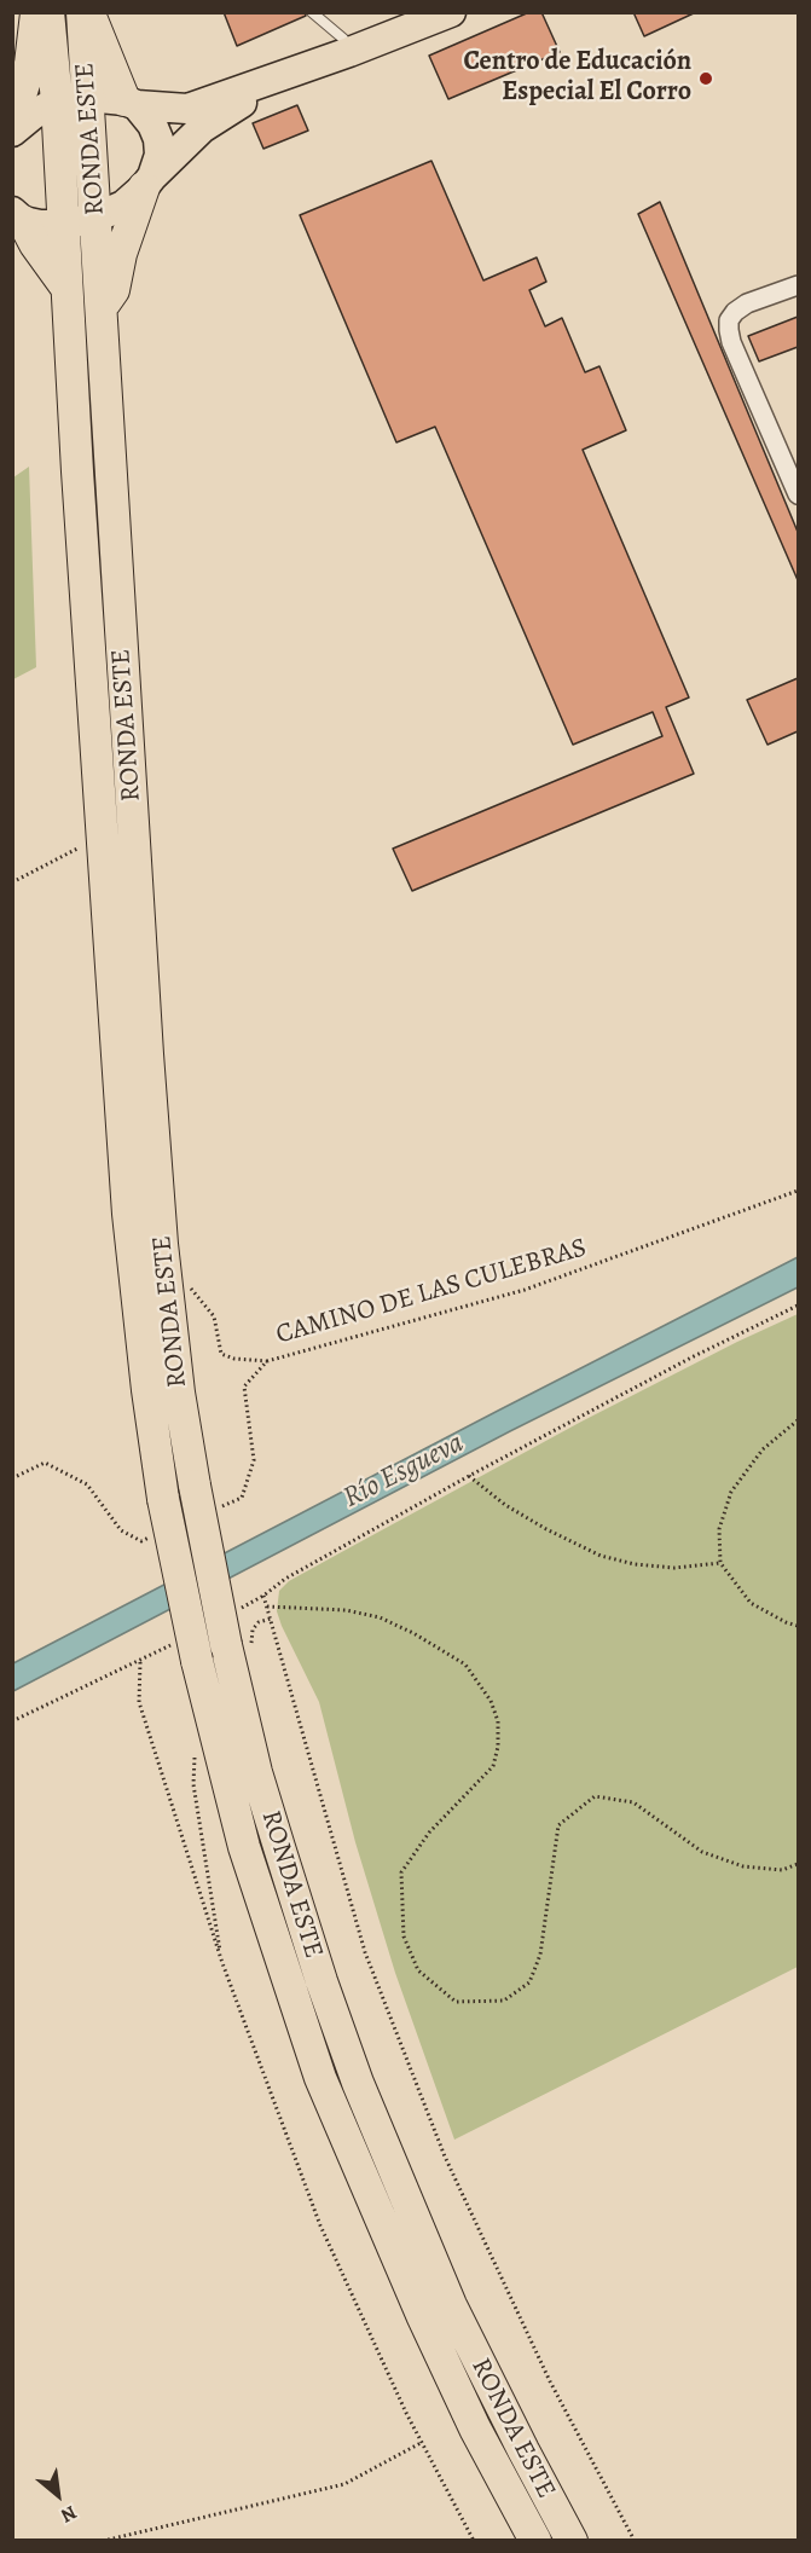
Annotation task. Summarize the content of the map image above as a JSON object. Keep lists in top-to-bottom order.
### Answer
{
  "streets": {
    "highway": ["RONDA ESTE"],
    "path": ["CAMINO DE LAS CULEBRAS"]
  },
  "water": ["Río Esgueva"],
  "places": ["Centro de Educación Especial El Corro"],
  "north": "bottom right"
}
